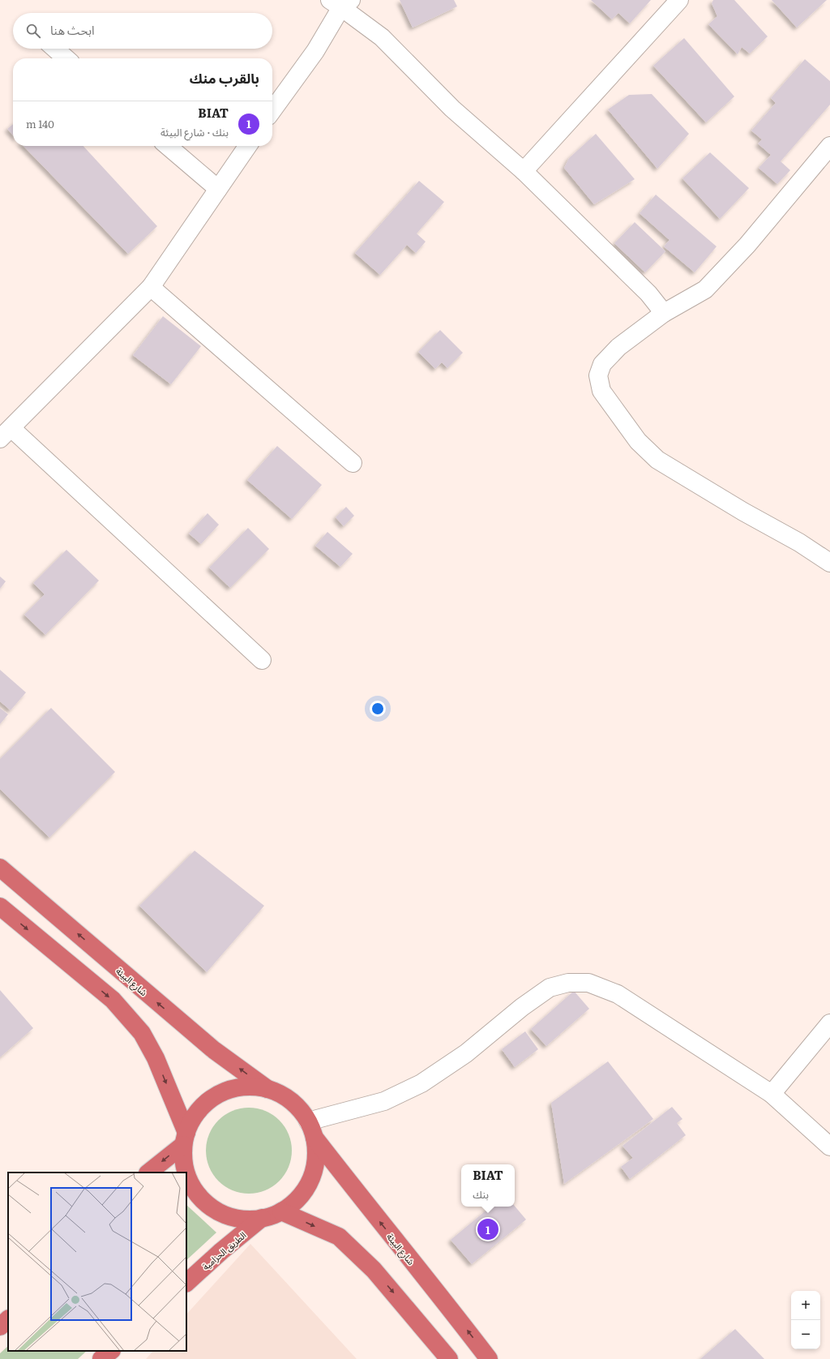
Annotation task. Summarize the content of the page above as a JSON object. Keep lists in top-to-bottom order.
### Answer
{
  "streets": {
    "highway": ["شارع البيئة", "الطريق الحزامية"]
  },
  "page": {
    "search": "ابحث هنا",
    "heading": "بالقرب منك",
    "list": [
      {
        "mark": "1",
        "name": "BIAT",
        "note": "بنك · شارع البيئة",
        "value": "140 m"
      }
    ],
    "popup": ["BIAT", "بنك"],
    "pins": "1",
    "map_buttons": ["+", "−"]
  }
}
